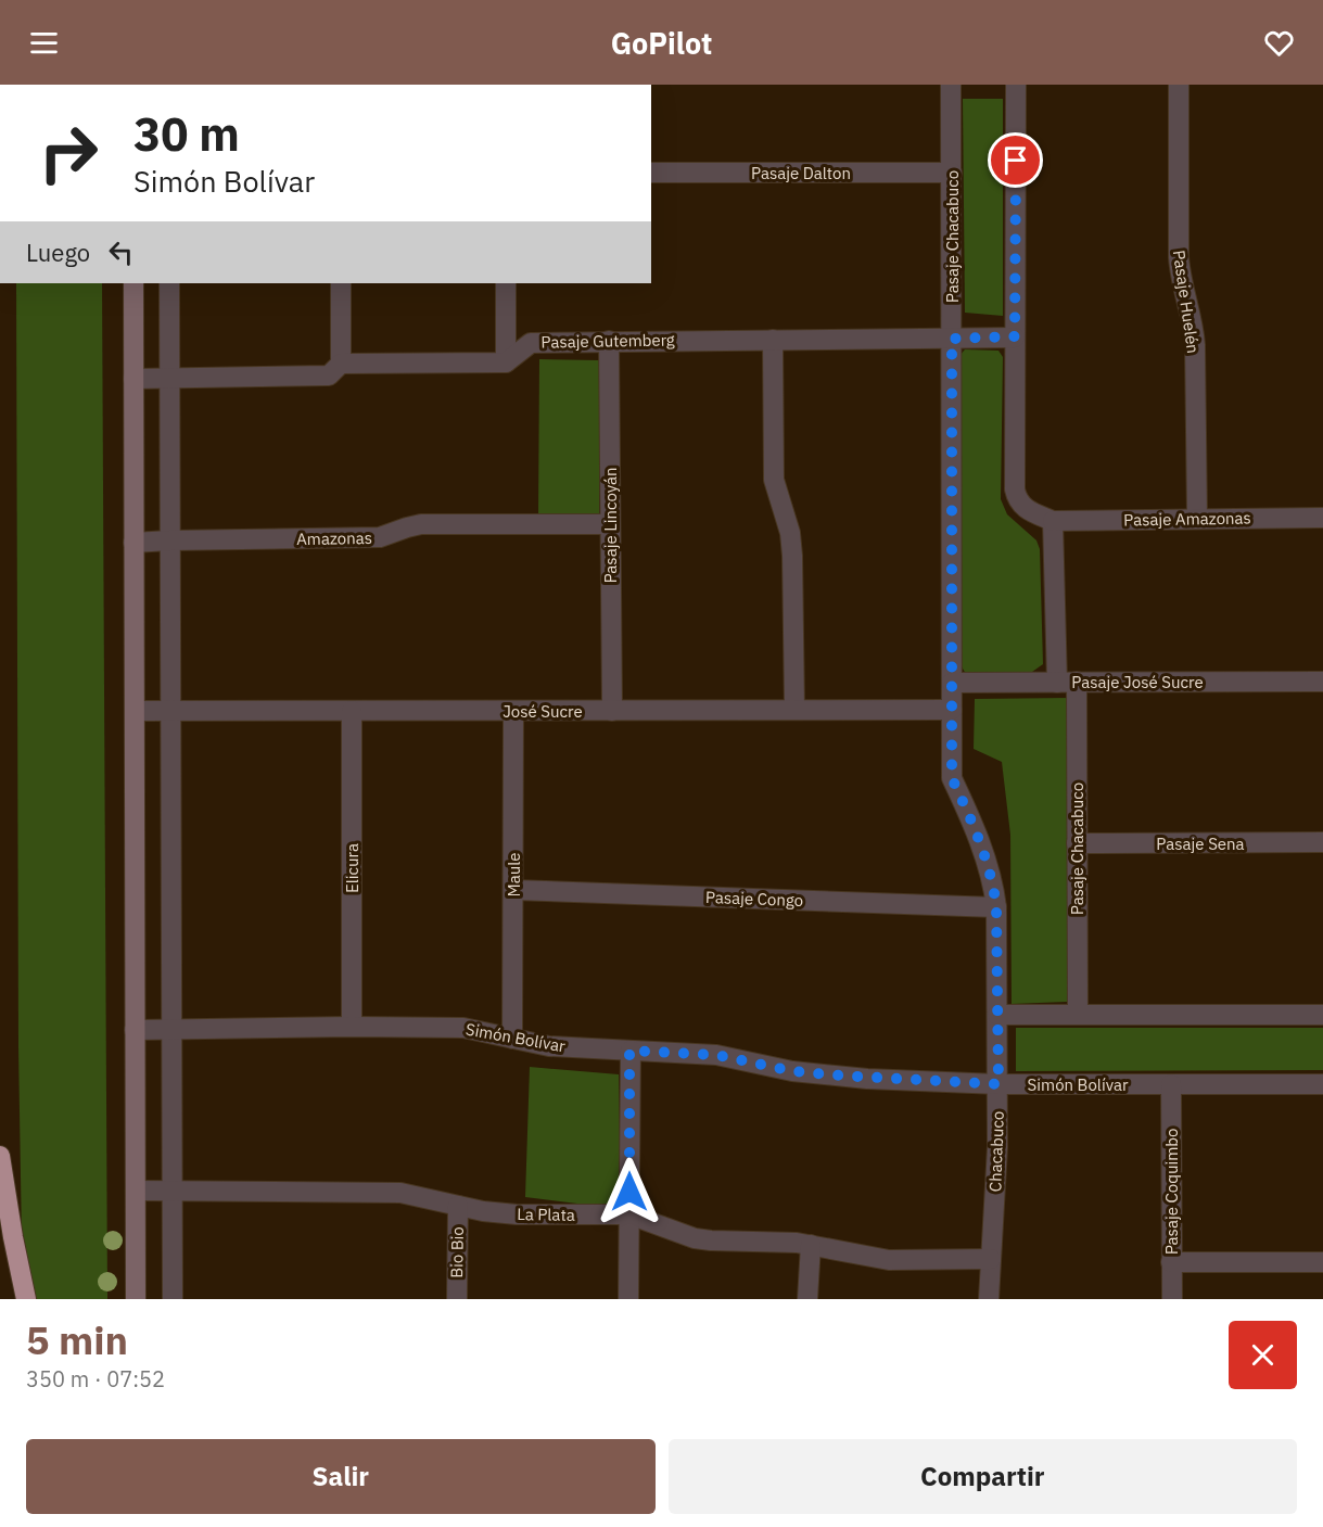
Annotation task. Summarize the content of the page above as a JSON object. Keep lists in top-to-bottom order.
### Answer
{
  "streets": {
    "street": [
      "Pasaje Dalton",
      "Pasaje Chacabuco",
      "Pasaje Huelén",
      "Pasaje Gutemberg",
      "Pasaje Amazonas",
      "Pasaje Lincoyán",
      "Amazonas",
      "Pasaje José Sucre",
      "José Sucre",
      "Pasaje Sena",
      "Elicura",
      "Maule",
      "Pasaje Congo",
      "Simón Bolívar",
      "Chacabuco",
      "Pasaje Coquimbo",
      "La Plata",
      "Bio Bio"
    ]
  },
  "crossings": [
    ["Pasaje Dalton", "Pasaje Chacabuco"],
    ["Pasaje Chacabuco", "Pasaje Gutemberg"],
    ["Pasaje Chacabuco", "Pasaje Amazonas"],
    ["Pasaje Chacabuco", "Pasaje José Sucre"],
    ["Pasaje Chacabuco", "José Sucre"],
    ["Pasaje Chacabuco", "Pasaje Sena"],
    ["Pasaje Chacabuco", "Chacabuco"],
    ["Pasaje Huelén", "Pasaje Amazonas"],
    ["Pasaje Gutemberg", "Pasaje Lincoyán"],
    ["Pasaje Lincoyán", "Amazonas"],
    ["Pasaje Lincoyán", "José Sucre"],
    ["José Sucre", "Elicura"],
    ["José Sucre", "Maule"],
    ["Elicura", "Simón Bolívar"],
    ["Maule", "Pasaje Congo"],
    ["Maule", "Simón Bolívar"],
    ["Pasaje Congo", "Chacabuco"],
    ["Simón Bolívar", "Chacabuco"],
    ["Simón Bolívar", "Pasaje Coquimbo"],
    ["Chacabuco", "La Plata"],
    ["La Plata", "Bio Bio"]
  ],
  "page": {
    "header": "GoPilot",
    "turn": ["30 m", "Simón Bolívar"],
    "then": "Luego",
    "heading": ["5 min", "350 m · 07:52"],
    "buttons": ["Salir", "Compartir"]
  }
}
